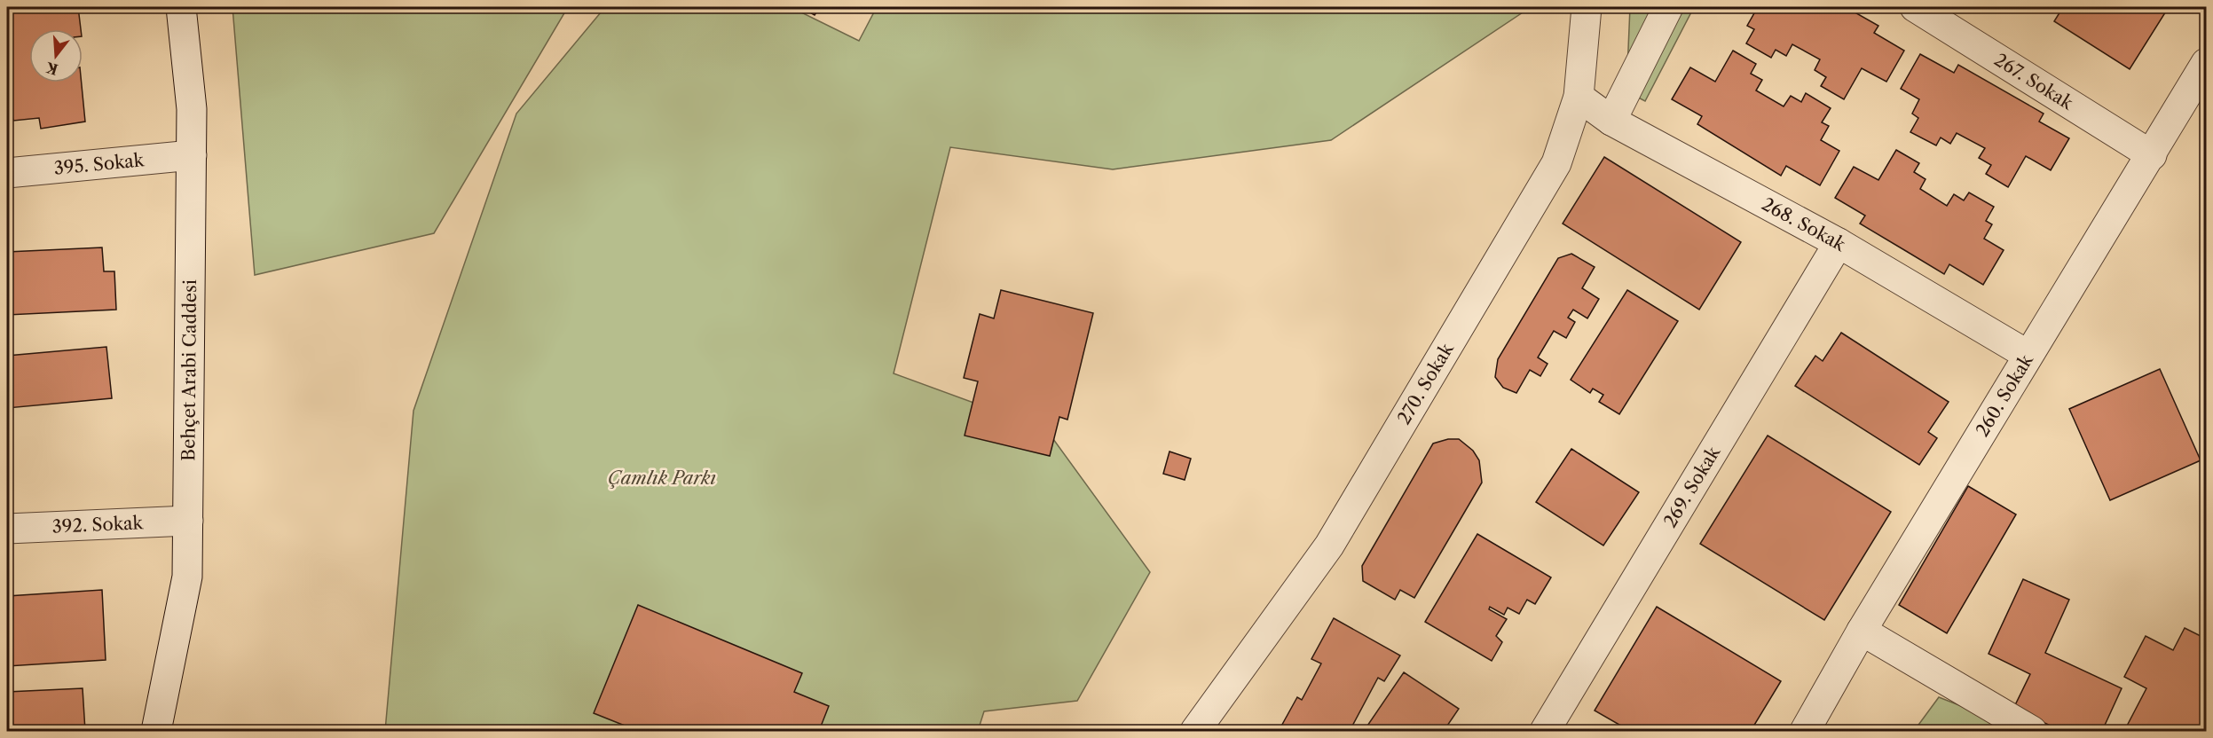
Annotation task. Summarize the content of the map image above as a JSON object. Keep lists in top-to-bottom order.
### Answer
{
  "streets": {
    "street": [
      "267. Sokak",
      "395. Sokak",
      "268. Sokak",
      "Behçet Arabi Caddesi",
      "270. Sokak",
      "260. Sokak",
      "269. Sokak",
      "392. Sokak"
    ]
  },
  "crossings": [
    ["267. Sokak", "260. Sokak"],
    ["395. Sokak", "Behçet Arabi Caddesi"],
    ["268. Sokak", "270. Sokak"],
    ["268. Sokak", "260. Sokak"],
    ["268. Sokak", "269. Sokak"],
    ["Behçet Arabi Caddesi", "392. Sokak"]
  ],
  "parks": ["Çamlık Parkı"],
  "north": "bottom"
}
